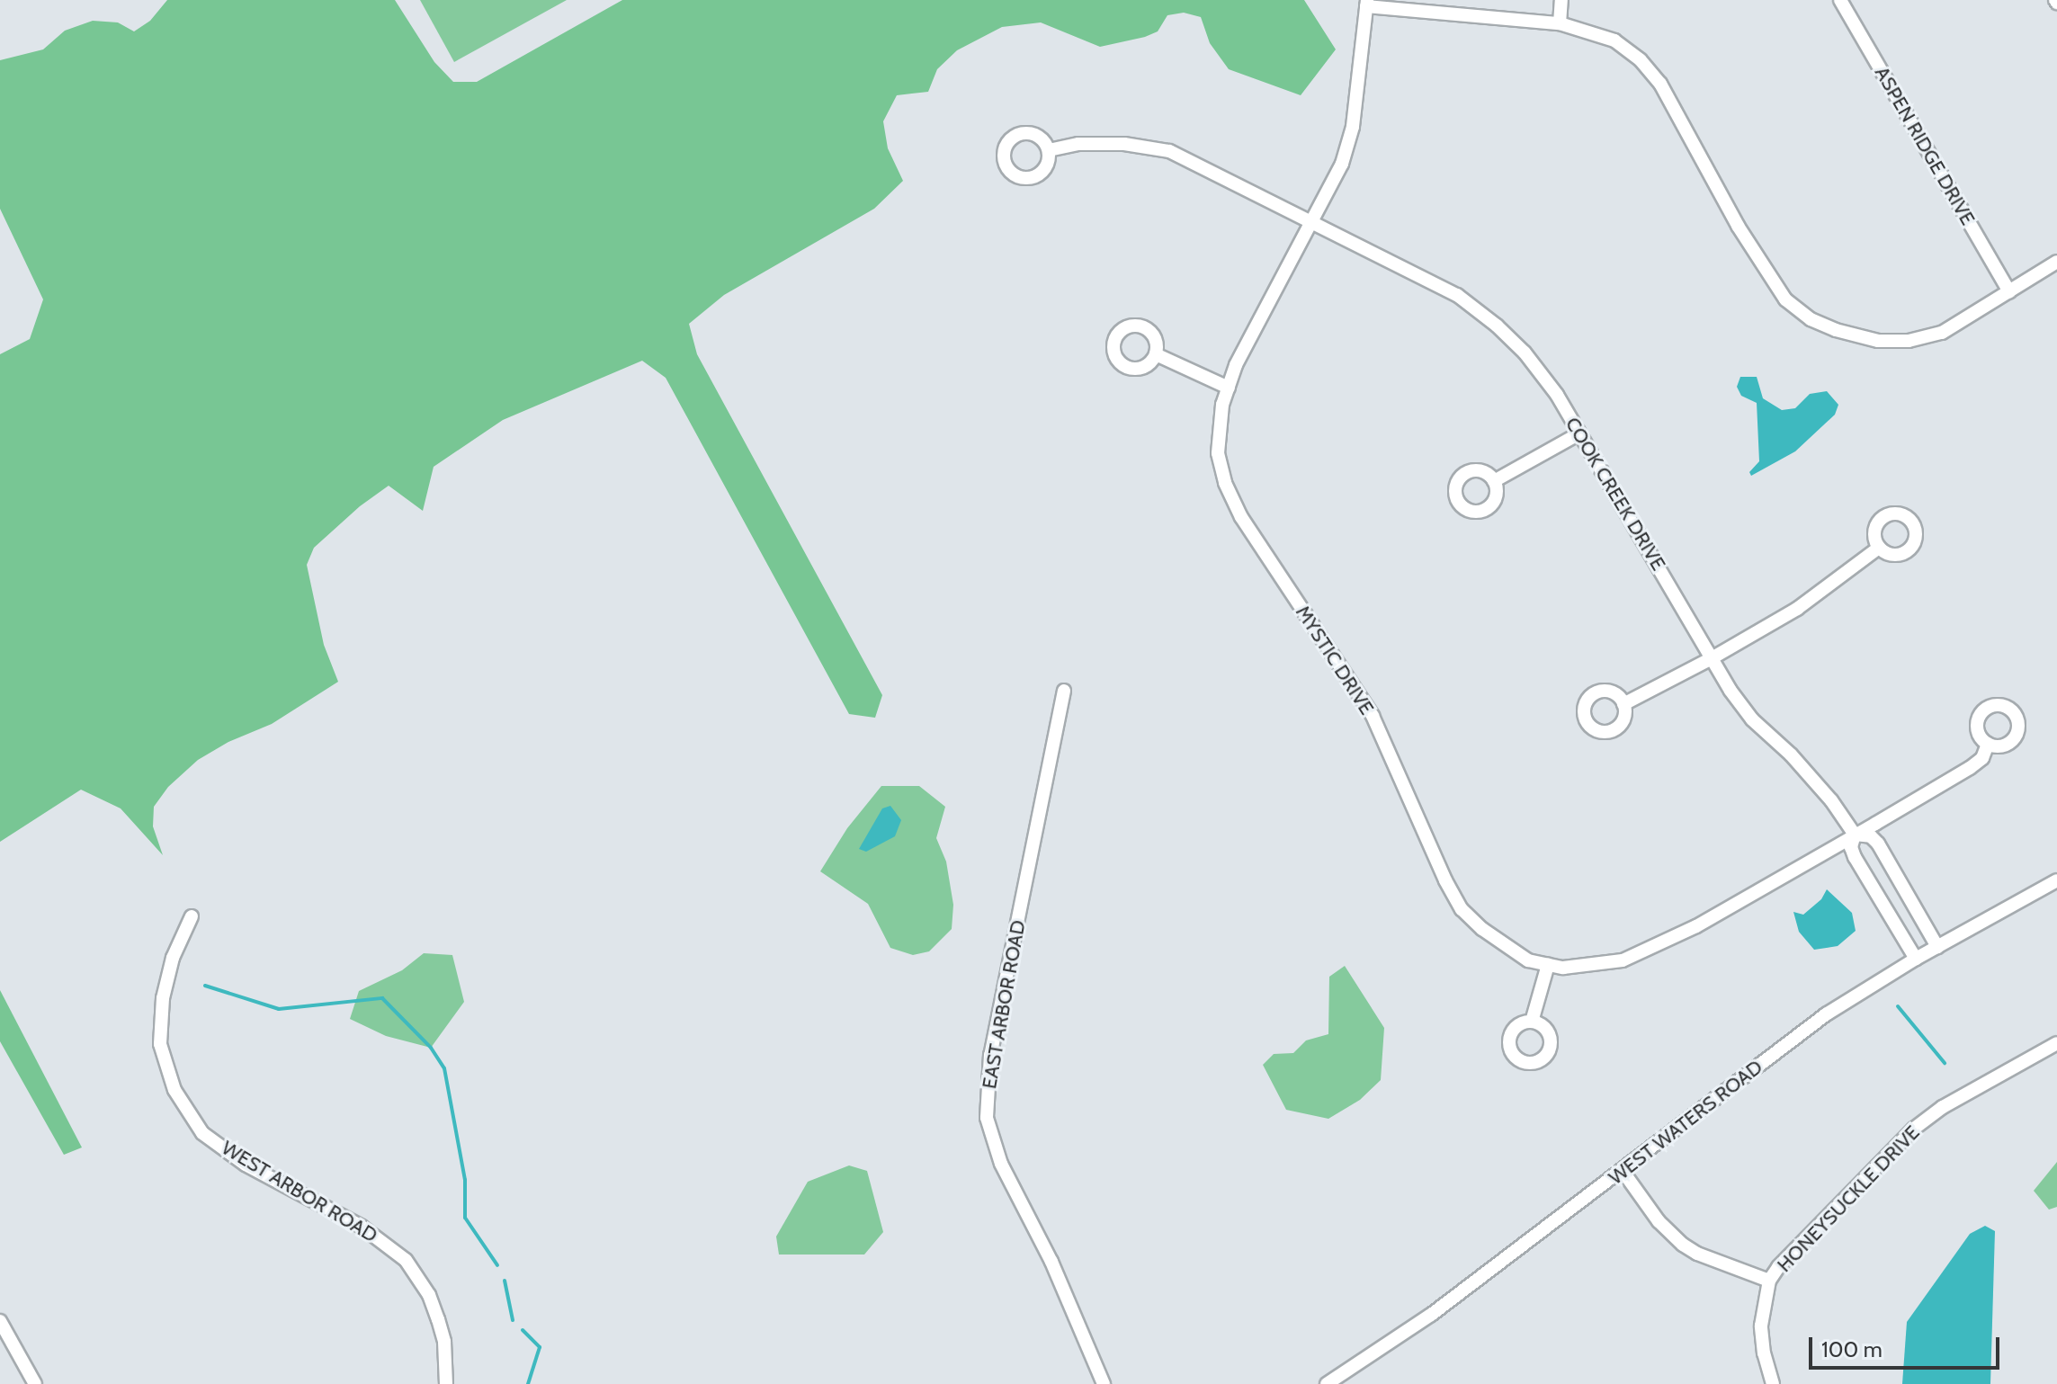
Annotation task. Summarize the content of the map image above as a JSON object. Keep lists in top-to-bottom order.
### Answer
{
  "streets": {
    "street": [
      "ASPEN RIDGE DRIVE",
      "COOK CREEK DRIVE",
      "MYSTIC DRIVE",
      "EAST ARBOR ROAD",
      "WEST WATERS ROAD",
      "WEST ARBOR ROAD",
      "HONEYSUCKLE DRIVE"
    ]
  },
  "crossings": [
    ["COOK CREEK DRIVE", "MYSTIC DRIVE"],
    ["COOK CREEK DRIVE", "WEST WATERS ROAD"]
  ],
  "scale_bar": "100 m"
}
